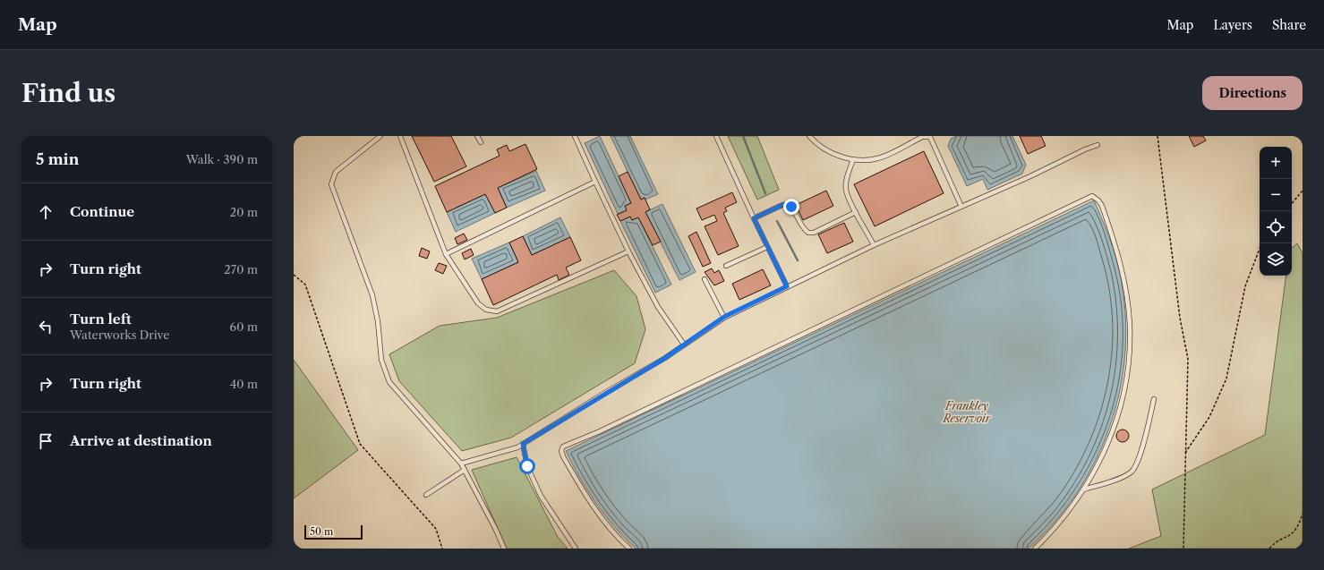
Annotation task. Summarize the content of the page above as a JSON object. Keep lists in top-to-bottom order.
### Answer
{
  "water": ["Frankley Reservoir"],
  "scale_bar": "50 m",
  "page": {
    "header": "Map",
    "nav": ["Map", "Layers", "Share"],
    "buttons": "Directions",
    "title": "Find us",
    "heading": ["5 min", "Walk · 390 m"],
    "map_buttons": ["+", "−"],
    "list": [
      ["Continue", "20 m"],
      ["Turn right", "270 m"],
      ["Turn left", "Waterworks Drive", "60 m"],
      ["Turn right", "40 m"],
      "Arrive at destination"
    ],
    "scale": "50 m"
  }
}
